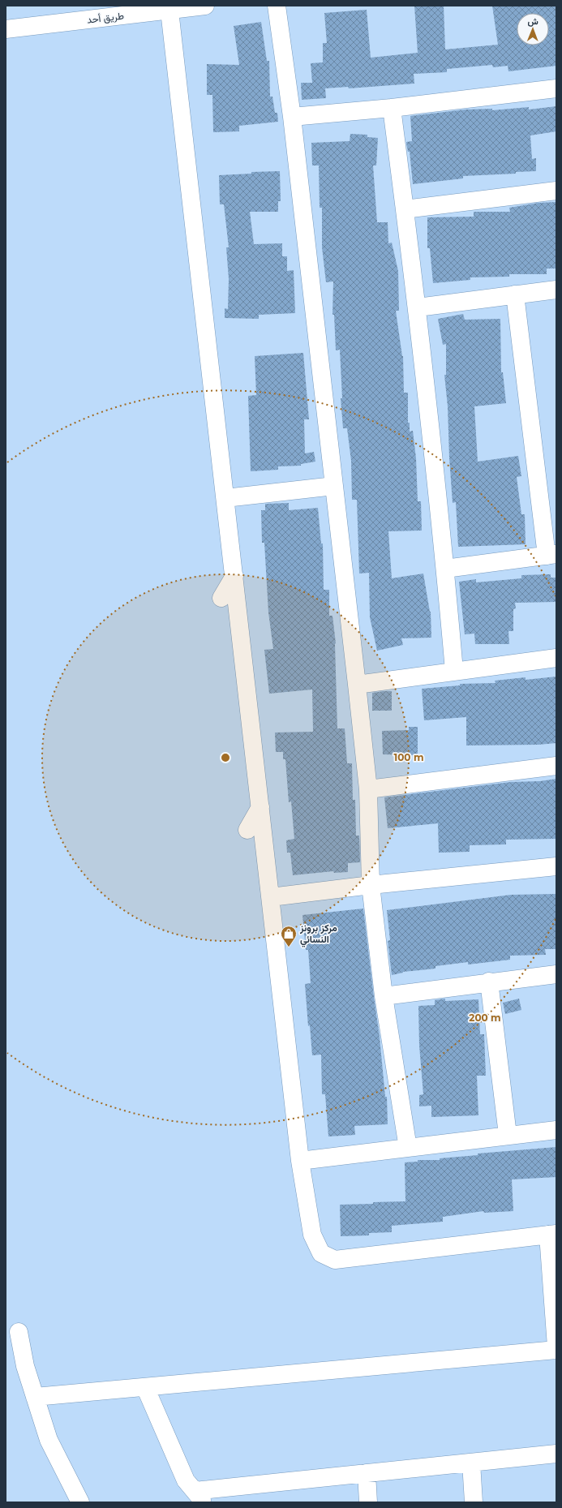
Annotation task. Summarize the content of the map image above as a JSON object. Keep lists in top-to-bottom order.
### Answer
{
  "streets": {
    "street": ["طريق أحد"]
  },
  "places": {
    "shop": ["مركز برونز النسائي"]
  },
  "north": "top",
  "rings": ["100 m", "200 m"]
}
